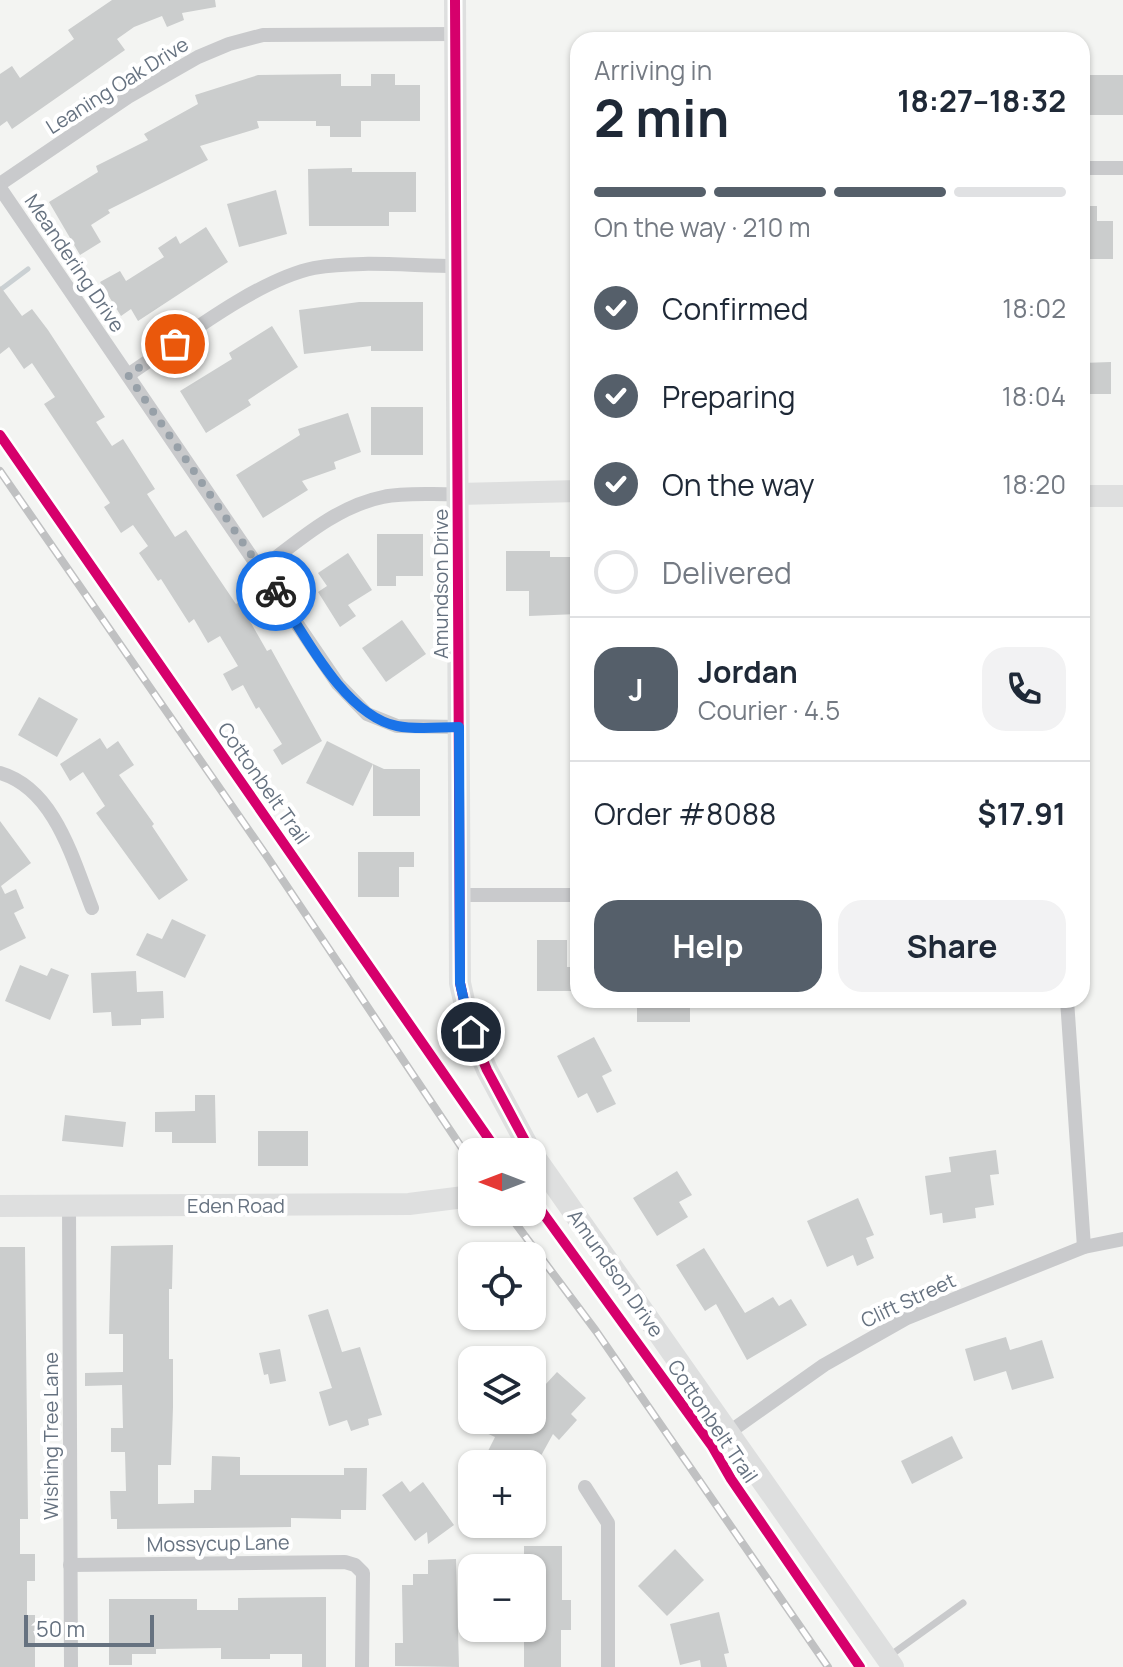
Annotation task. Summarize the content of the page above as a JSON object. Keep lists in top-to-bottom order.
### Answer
{
  "streets": {
    "street": [
      "Leaning Oak Drive",
      "Meandering Drive",
      "Amundson Drive",
      "Eden Road",
      "Clift Street",
      "Wishing Tree Lane",
      "Mossycup Lane"
    ],
    "cycle path": ["Cottonbelt Trail"]
  },
  "crossings": [
    ["Leaning Oak Drive", "Meandering Drive"],
    ["Leaning Oak Drive", "Amundson Drive"],
    ["Meandering Drive", "Amundson Drive"],
    ["Amundson Drive", "Clift Street"],
    ["Eden Road", "Wishing Tree Lane"],
    ["Wishing Tree Lane", "Mossycup Lane"]
  ],
  "scale_bar": "50 m",
  "north": "left",
  "page": {
    "heading": ["2 min", "Arriving in", "18:27–18:32"],
    "panel": [
      "Jordan",
      "Courier · 4.5",
      "Order #8088",
      "$17.91"
    ],
    "bar": "On the way · 210 m",
    "list": [
      ["Confirmed", "18:02"],
      ["Preparing", "18:04"],
      ["On the way", "18:20"],
      "Delivered"
    ],
    "round": "J",
    "buttons": ["Help", "Share"],
    "map_buttons": ["+", "−"],
    "scale": "50 m"
  }
}
